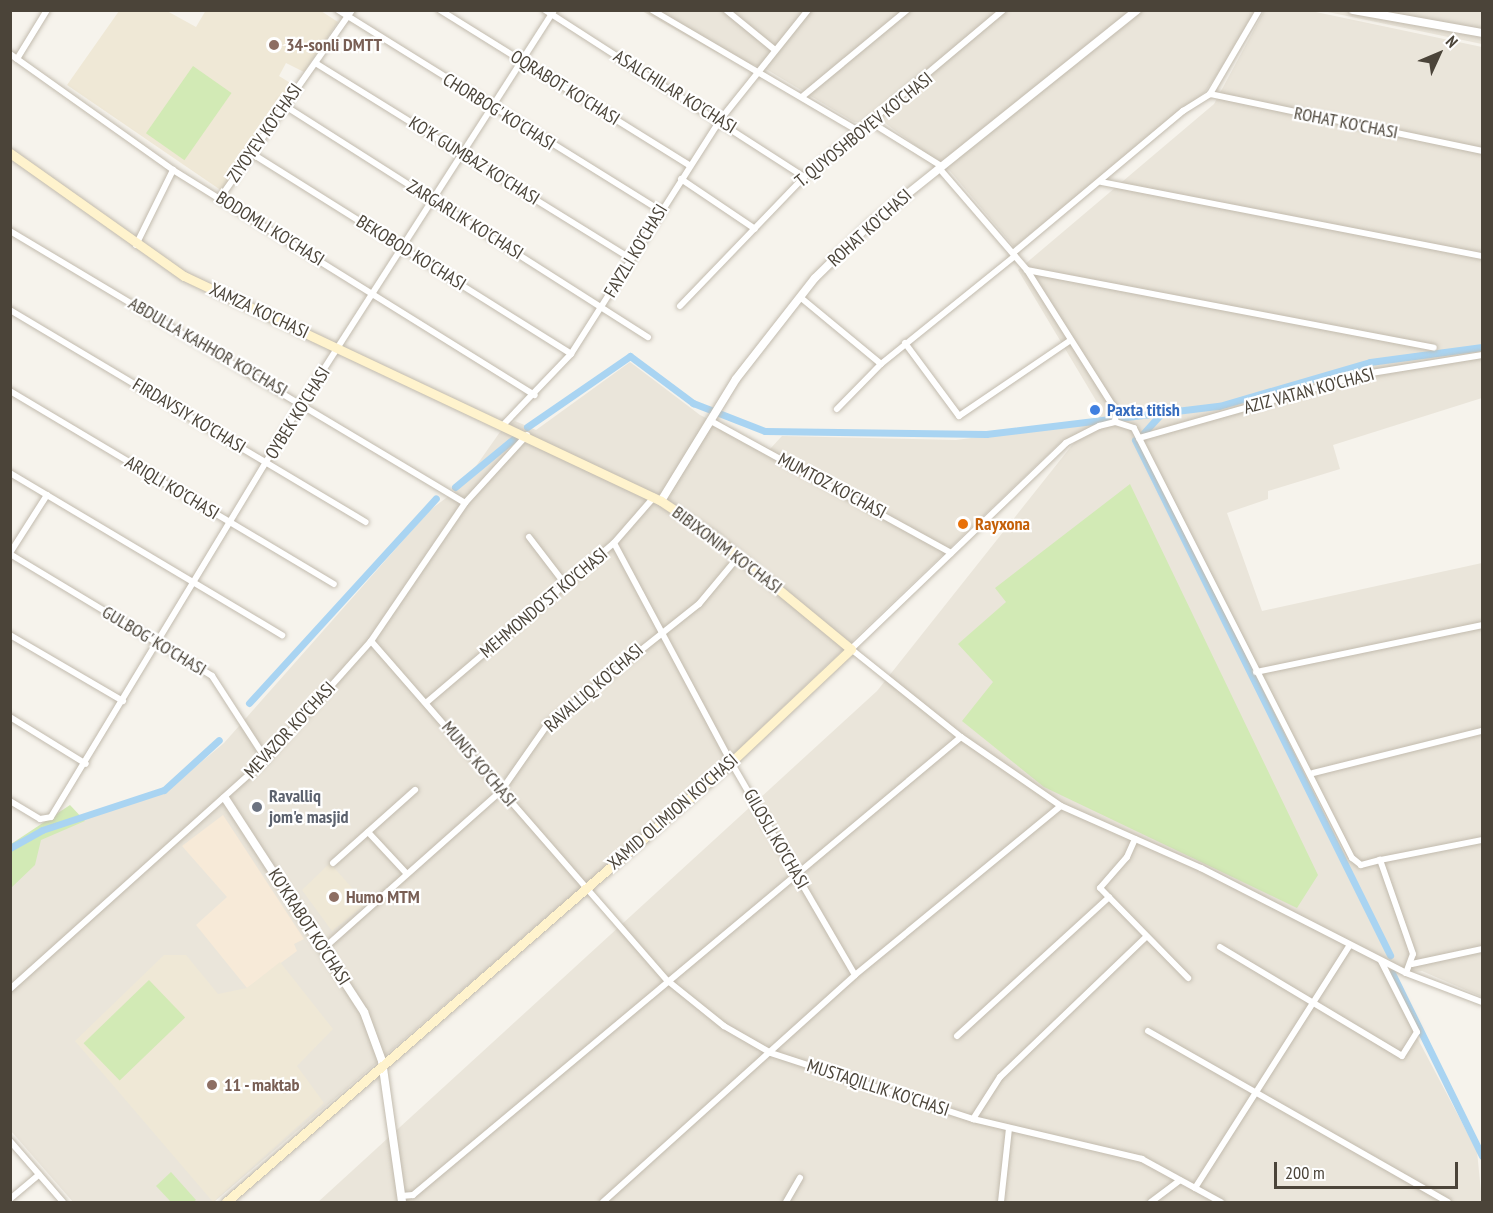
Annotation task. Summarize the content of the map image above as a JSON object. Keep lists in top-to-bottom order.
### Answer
{
  "streets": {
    "main road": ["XAMZA KO'CHASI", "BIBIXONIM KO'CHASI", "XAMID OLIMJON KO'CHASI"],
    "street": [
      "OQRABOT KO'CHASI",
      "ASALCHILAR KO'CHASI",
      "CHORBOG' KO'CHASI",
      "ROHAT KO'CHASI",
      "T. QUYOSHBOYEV KO'CHASI",
      "ZIYOYEV KO'CHASI",
      "KO'K GUMBAZ KO'CHASI",
      "ZARGARLIK KO'CHASI",
      "BODOMLI KO'CHASI",
      "FAYZLI KO'CHASI",
      "BEKOBOD KO'CHASI",
      "ABDULLA KAHHOR KO'CHASI",
      "AZIZ VATAN KO'CHASI",
      "OYBEK KO'CHASI",
      "FIRDAVSIY KO'CHASI",
      "MUMTOZ KO'CHASI",
      "ARIQLI KO'CHASI",
      "MEHMONDO'ST KO'CHASI",
      "GULBOG' KO'CHASI",
      "RAVALLIQ KO'CHASI",
      "MEVAZOR KO'CHASI",
      "MUNIS KO'CHASI",
      "GILOSLI KO'CHASI",
      "KO'KRABOT KO'CHASI",
      "MUSTAQILLIK KO'CHASI"
    ]
  },
  "crossings": [
    ["OQRABOT KO'CHASI", "FAYZLI KO'CHASI"],
    ["OQRABOT KO'CHASI", "OYBEK KO'CHASI"],
    ["ASALCHILAR KO'CHASI", "T. QUYOSHBOYEV KO'CHASI"],
    ["ASALCHILAR KO'CHASI", "FAYZLI KO'CHASI"],
    ["ASALCHILAR KO'CHASI", "OYBEK KO'CHASI"],
    ["CHORBOG' KO'CHASI", "ZIYOYEV KO'CHASI"],
    ["CHORBOG' KO'CHASI", "FAYZLI KO'CHASI"],
    ["CHORBOG' KO'CHASI", "OYBEK KO'CHASI"],
    ["ROHAT KO'CHASI", "MUMTOZ KO'CHASI"],
    ["ROHAT KO'CHASI", "BIBIXONIM KO'CHASI"],
    ["ROHAT KO'CHASI", "MEHMONDO'ST KO'CHASI"],
    ["ZIYOYEV KO'CHASI", "KO'K GUMBAZ KO'CHASI"],
    ["ZIYOYEV KO'CHASI", "ZARGARLIK KO'CHASI"],
    ["ZIYOYEV KO'CHASI", "BODOMLI KO'CHASI"],
    ["ZIYOYEV KO'CHASI", "BEKOBOD KO'CHASI"],
    ["KO'K GUMBAZ KO'CHASI", "FAYZLI KO'CHASI"],
    ["KO'K GUMBAZ KO'CHASI", "OYBEK KO'CHASI"],
    ["ZARGARLIK KO'CHASI", "FAYZLI KO'CHASI"],
    ["ZARGARLIK KO'CHASI", "OYBEK KO'CHASI"],
    ["BODOMLI KO'CHASI", "FAYZLI KO'CHASI"],
    ["BODOMLI KO'CHASI", "OYBEK KO'CHASI"],
    ["FAYZLI KO'CHASI", "BEKOBOD KO'CHASI"],
    ["FAYZLI KO'CHASI", "XAMZA KO'CHASI"],
    ["BEKOBOD KO'CHASI", "OYBEK KO'CHASI"],
    ["XAMZA KO'CHASI", "OYBEK KO'CHASI"],
    ["XAMZA KO'CHASI", "BIBIXONIM KO'CHASI"],
    ["XAMZA KO'CHASI", "MEVAZOR KO'CHASI"],
    ["ABDULLA KAHHOR KO'CHASI", "OYBEK KO'CHASI"],
    ["ABDULLA KAHHOR KO'CHASI", "MEVAZOR KO'CHASI"],
    ["OYBEK KO'CHASI", "FIRDAVSIY KO'CHASI"],
    ["OYBEK KO'CHASI", "ARIQLI KO'CHASI"],
    ["OYBEK KO'CHASI", "GULBOG' KO'CHASI"],
    ["MUMTOZ KO'CHASI", "XAMID OLIMJON KO'CHASI"],
    ["BIBIXONIM KO'CHASI", "MEHMONDO'ST KO'CHASI"],
    ["BIBIXONIM KO'CHASI", "RAVALLIQ KO'CHASI"],
    ["BIBIXONIM KO'CHASI", "MEVAZOR KO'CHASI"],
    ["BIBIXONIM KO'CHASI", "XAMID OLIMJON KO'CHASI"],
    ["MEHMONDO'ST KO'CHASI", "MUNIS KO'CHASI"],
    ["MEHMONDO'ST KO'CHASI", "GILOSLI KO'CHASI"],
    ["GULBOG' KO'CHASI", "MEVAZOR KO'CHASI"],
    ["RAVALLIQ KO'CHASI", "MUNIS KO'CHASI"],
    ["RAVALLIQ KO'CHASI", "GILOSLI KO'CHASI"],
    ["RAVALLIQ KO'CHASI", "KO'KRABOT KO'CHASI"],
    ["MEVAZOR KO'CHASI", "MUNIS KO'CHASI"],
    ["MEVAZOR KO'CHASI", "KO'KRABOT KO'CHASI"],
    ["MUNIS KO'CHASI", "XAMID OLIMJON KO'CHASI"],
    ["MUNIS KO'CHASI", "MUSTAQILLIK KO'CHASI"],
    ["XAMID OLIMJON KO'CHASI", "GILOSLI KO'CHASI"],
    ["XAMID OLIMJON KO'CHASI", "KO'KRABOT KO'CHASI"],
    ["XAMID OLIMJON KO'CHASI", "MUSTAQILLIK KO'CHASI"]
  ],
  "places": [
    "34-sonli DMTT",
    "Paxta titish",
    "Rayxona",
    "Ravalliq jom'e masjid",
    "Humo MTM",
    "11 - maktab"
  ],
  "scale_bar": "200 m",
  "north": "top right"
}
